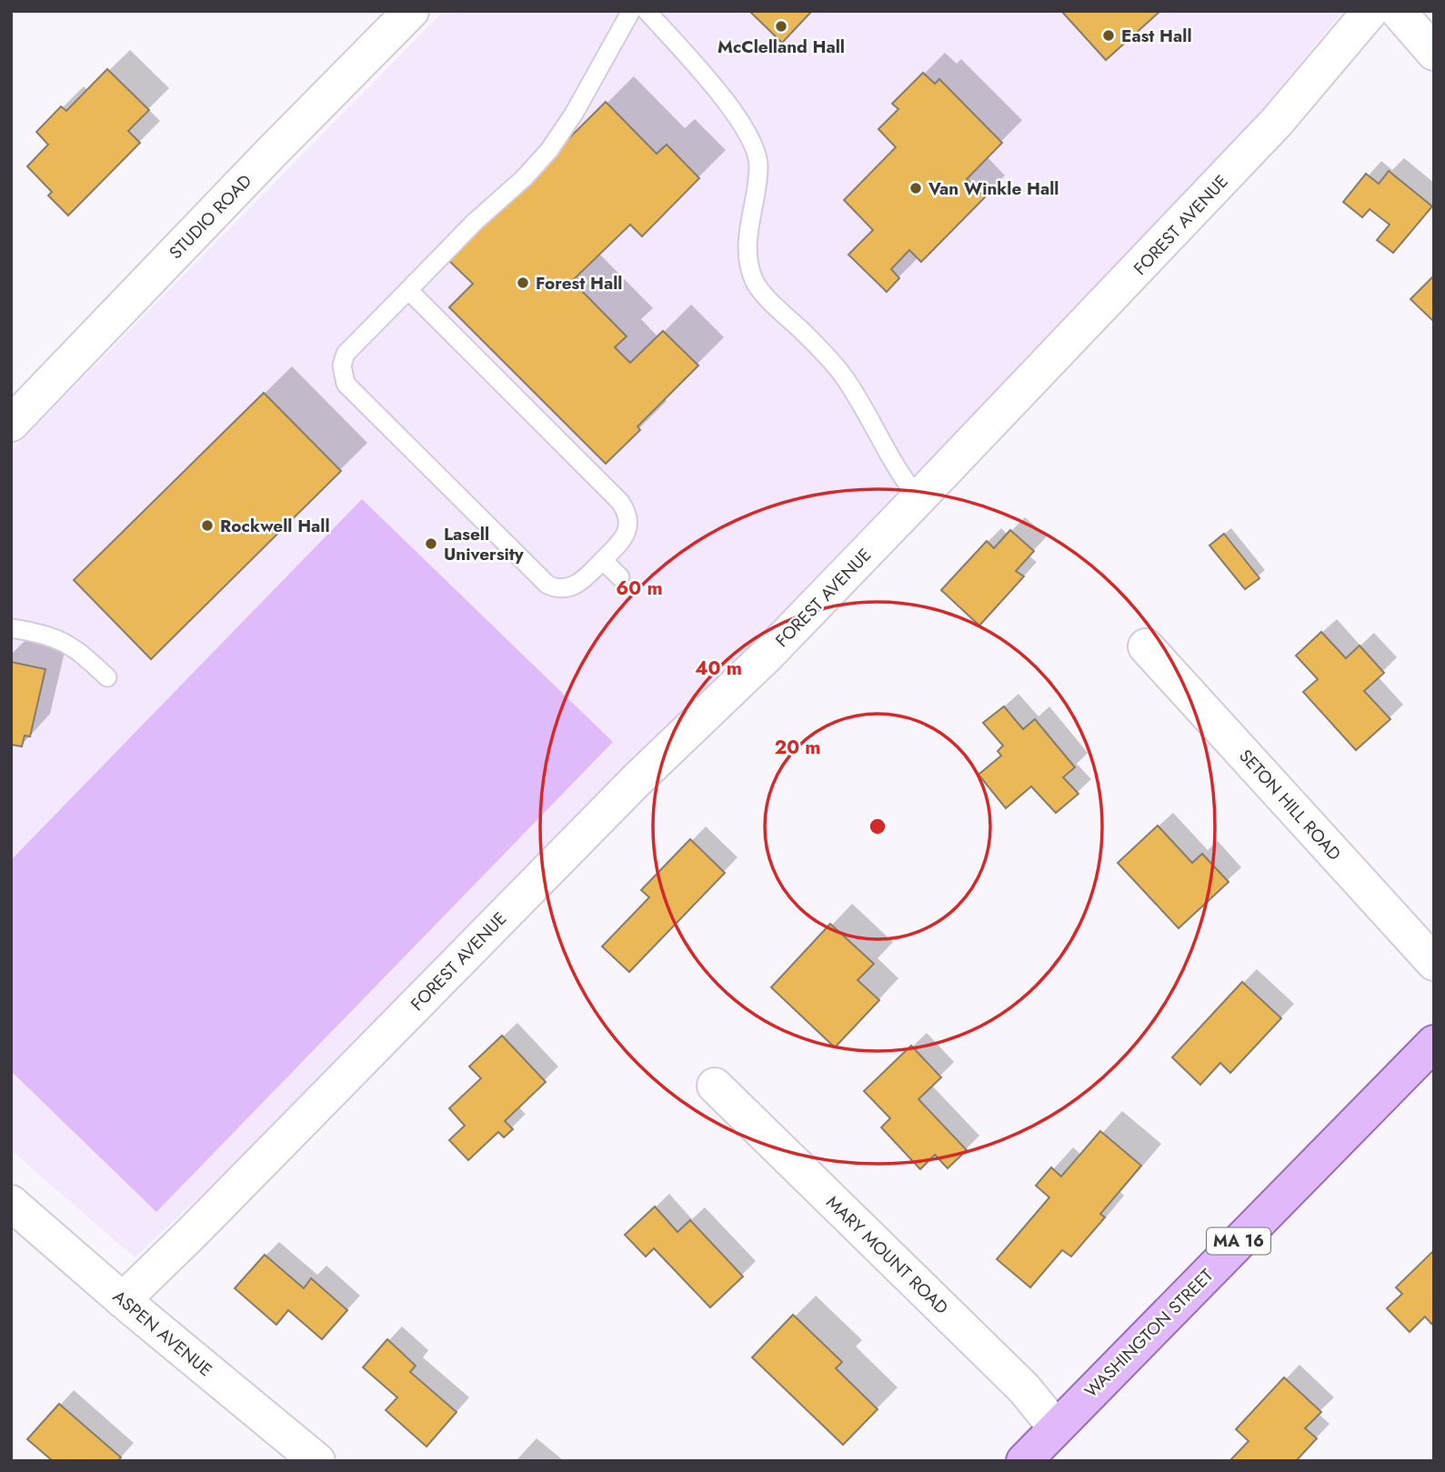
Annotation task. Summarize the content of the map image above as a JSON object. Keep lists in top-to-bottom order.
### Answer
{
  "streets": {
    "main road": ["MA 16", "WASHINGTON STREET"],
    "street": [
      "STUDIO ROAD",
      "FOREST AVENUE",
      "SETON HILL ROAD",
      "MARY MOUNT ROAD",
      "ASPEN AVENUE"
    ]
  },
  "crossings": [
    ["FOREST AVENUE", "ASPEN AVENUE"],
    ["MARY MOUNT ROAD", "WASHINGTON STREET"]
  ],
  "places": [
    "McClelland Hall",
    "East Hall",
    "Van Winkle Hall",
    "Forest Hall",
    "Rockwell Hall",
    "Lasell University"
  ],
  "rings": ["60 m", "40 m", "20 m"]
}
